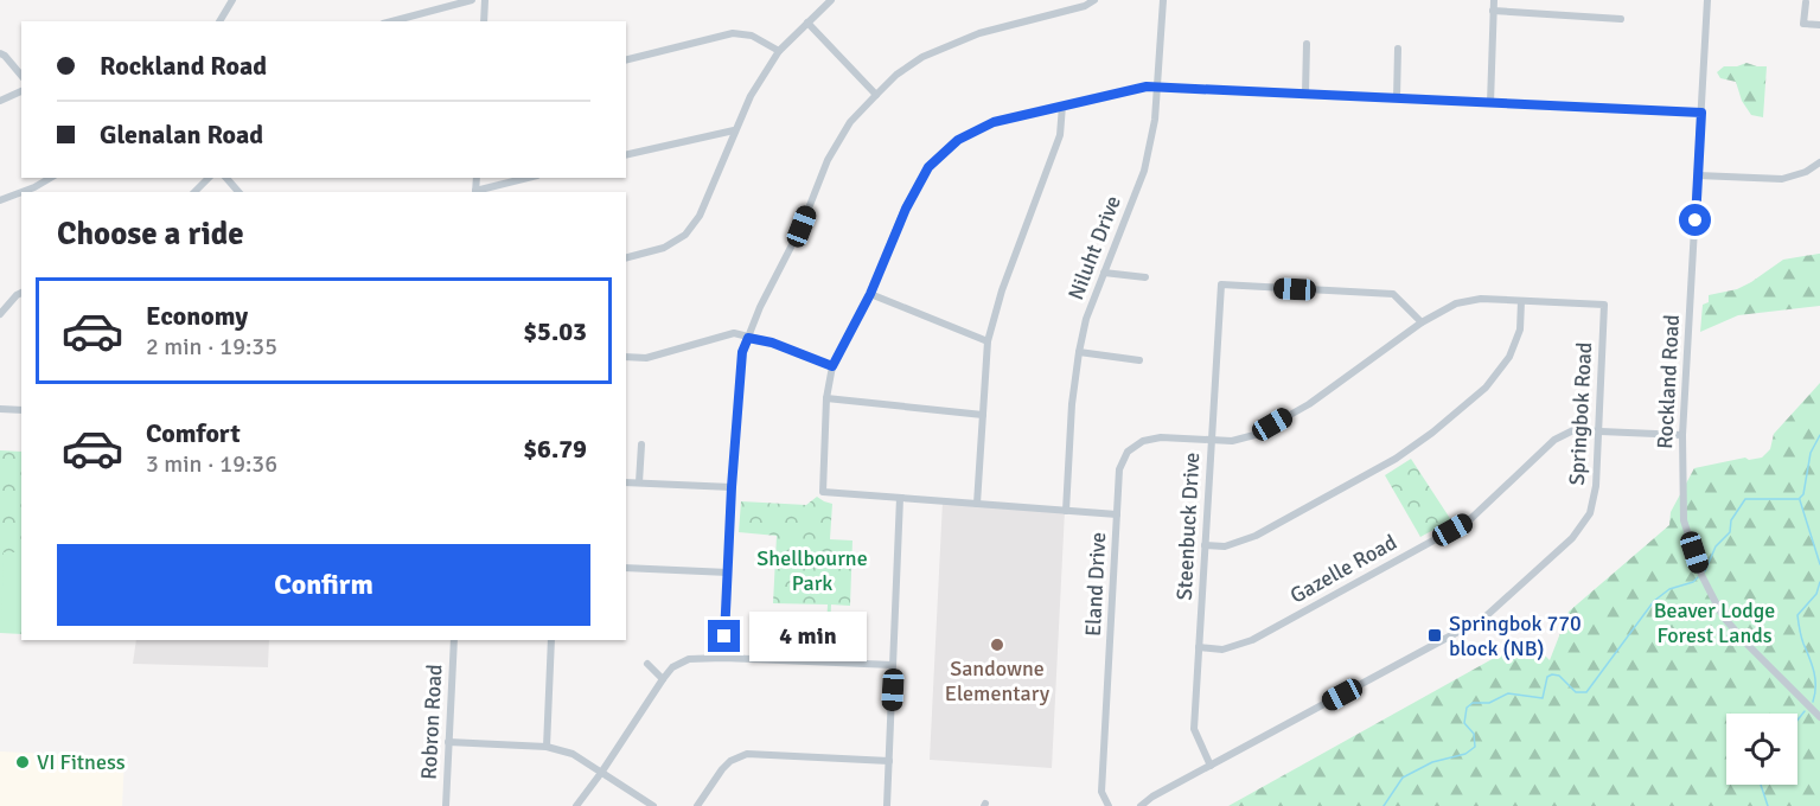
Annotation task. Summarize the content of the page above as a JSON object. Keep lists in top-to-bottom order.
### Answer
{
  "streets": {
    "street": [
      "Niluht Drive",
      "Rockland Road",
      "Springbok Road",
      "Steenbuck Drive",
      "Gazelle Road",
      "Eland Drive",
      "Robron Road"
    ]
  },
  "crossings": [
    ["Rockland Road", "Gazelle Road"],
    ["Springbok Road", "Steenbuck Drive"],
    ["Springbok Road", "Gazelle Road"],
    ["Springbok Road", "Eland Drive"],
    ["Steenbuck Drive", "Gazelle Road"],
    ["Steenbuck Drive", "Eland Drive"]
  ],
  "parks": ["Shellbourne Park", "Beaver Lodge Forest Lands"],
  "places": {
    "transit": ["Springbok 770 block (NB)"],
    "other": ["Sandowne Elementary", "VI Fitness"]
  },
  "page": {
    "banner": ["Rockland Road", "Glenalan Road"],
    "heading": "Choose a ride",
    "list": [
      {
        "name": "Economy",
        "note": "2 min · 19:35",
        "value": "$5.03"
      },
      {
        "name": "Comfort",
        "note": "3 min · 19:36",
        "value": "$6.79"
      }
    ],
    "buttons": "Confirm",
    "bubble": "4 min"
  }
}
